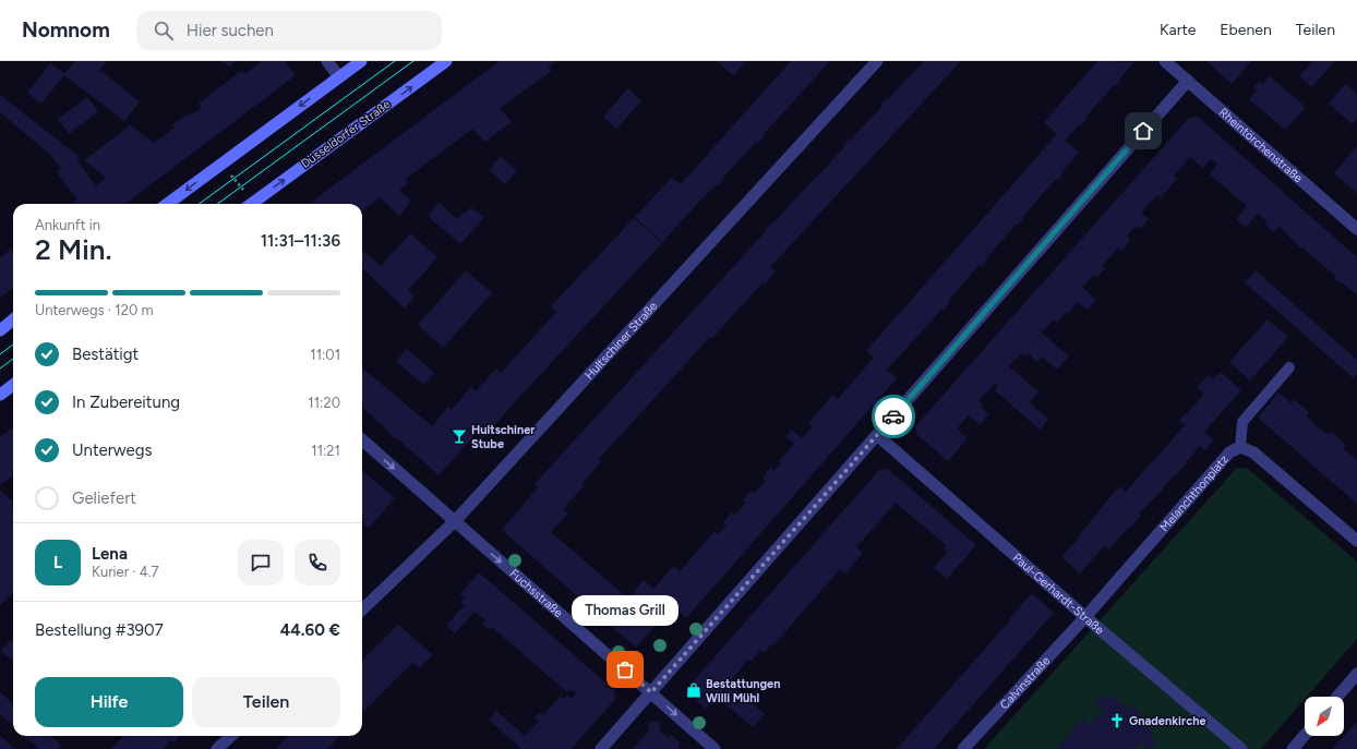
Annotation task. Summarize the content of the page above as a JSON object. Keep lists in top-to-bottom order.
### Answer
{
  "streets": {
    "main road": ["Düsseldorfer Straße"],
    "street": [
      "Rheintörchenstraße",
      "Hultschiner Straße",
      "Melanchthonplatz",
      "Fuchsstraße",
      "Paul-Gerhardt-Straße",
      "Calvinstraße"
    ]
  },
  "crossings": [
    ["Hultschiner Straße", "Fuchsstraße"],
    ["Melanchthonplatz", "Paul-Gerhardt-Straße"],
    ["Melanchthonplatz", "Calvinstraße"],
    ["Paul-Gerhardt-Straße", "Calvinstraße"]
  ],
  "one_way": ["Fuchsstraße"],
  "places": {
    "bar": ["Hultschiner Stube"],
    "other": ["Thomas Grill"],
    "shop": ["Bestattungen Willi Mühl"],
    "church": ["Gnadenkirche"]
  },
  "north": "bottom left",
  "page": {
    "header": "Nomnom",
    "search": "Hier suchen",
    "nav": ["Karte", "Ebenen", "Teilen"],
    "heading": ["2 Min.", "Ankunft in", "11:31–11:36"],
    "panel": [
      "Lena",
      "Kurier · 4.7",
      "Bestellung #3907",
      "44.60 €"
    ],
    "bar": "Unterwegs · 120 m",
    "list": [
      ["Bestätigt", "11:01"],
      ["In Zubereitung", "11:20"],
      ["Unterwegs", "11:21"],
      "Geliefert"
    ],
    "round": "L",
    "bubble": "Thomas Grill",
    "buttons": ["Hilfe", "Teilen"]
  }
}
